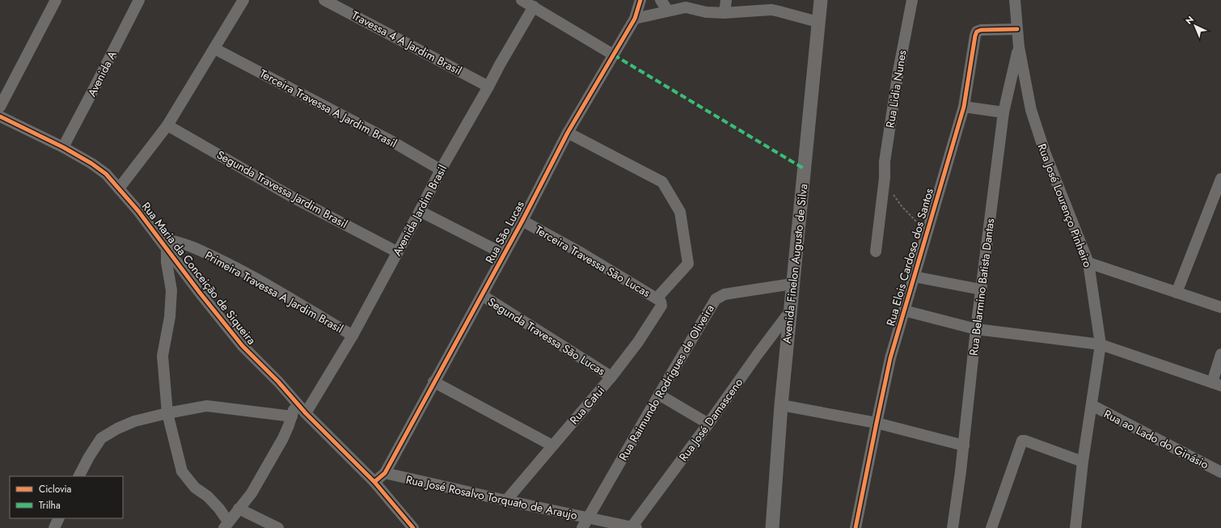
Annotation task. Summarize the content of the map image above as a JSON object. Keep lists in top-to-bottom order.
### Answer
{
  "streets": {
    "street": [
      "Travessa 4 A Jardim Brasil",
      "Avenida A",
      "Rua Lidia Nunes",
      "Terceira Travessa A Jardim Brasil",
      "Segunda Travessa Jardim Brasil",
      "Rua José Lourenço Pinheiro",
      "Avenida Jardim Brasil",
      "Rua São Lucas",
      "Rua Elois Cardoso dos Santos",
      "Terceira Travessa São Lucas",
      "Avenida Finelon Augusto de Silva",
      "Rua Maria da Conceição de Siqueira",
      "Rua Belarmino Batista Dantas",
      "Primeira Travessa A Jardim Brasil",
      "Segunda Travessa São Lucas",
      "Rua Raimundo Rodrigues de Oliveira",
      "Rua Catui",
      "Rua José Damasceno",
      "Rua ao Lado do Ginásio",
      "Rua José Rosalvo Torquato de Araujo"
    ]
  },
  "crossings": [
    ["Travessa 4 A Jardim Brasil", "Avenida Jardim Brasil"],
    ["Avenida A", "Rua Maria da Conceição de Siqueira"],
    ["Terceira Travessa A Jardim Brasil", "Avenida Jardim Brasil"],
    ["Segunda Travessa Jardim Brasil", "Avenida Jardim Brasil"],
    ["Rua José Lourenço Pinheiro", "Rua Elois Cardoso dos Santos"],
    ["Rua José Lourenço Pinheiro", "Rua Belarmino Batista Dantas"],
    ["Rua José Lourenço Pinheiro", "Rua ao Lado do Ginásio"],
    ["Avenida Jardim Brasil", "Rua Maria da Conceição de Siqueira"],
    ["Avenida Jardim Brasil", "Primeira Travessa A Jardim Brasil"],
    ["Rua São Lucas", "Terceira Travessa São Lucas"],
    ["Rua São Lucas", "Segunda Travessa São Lucas"],
    ["Rua São Lucas", "Rua Catui"],
    ["Rua São Lucas", "Rua José Rosalvo Torquato de Araujo"],
    ["Terceira Travessa São Lucas", "Rua Catui"],
    ["Avenida Finelon Augusto de Silva", "Rua Raimundo Rodrigues de Oliveira"],
    ["Avenida Finelon Augusto de Silva", "Rua José Damasceno"],
    ["Rua Maria da Conceição de Siqueira", "Primeira Travessa A Jardim Brasil"],
    ["Segunda Travessa São Lucas", "Rua Catui"],
    ["Rua Raimundo Rodrigues de Oliveira", "Rua José Rosalvo Torquato de Araujo"],
    ["Rua Catui", "Rua José Rosalvo Torquato de Araujo"],
    ["Rua José Damasceno", "Rua José Rosalvo Torquato de Araujo"]
  ],
  "legend": ["Ciclovia", "Trilha"],
  "north": "top left"
}
